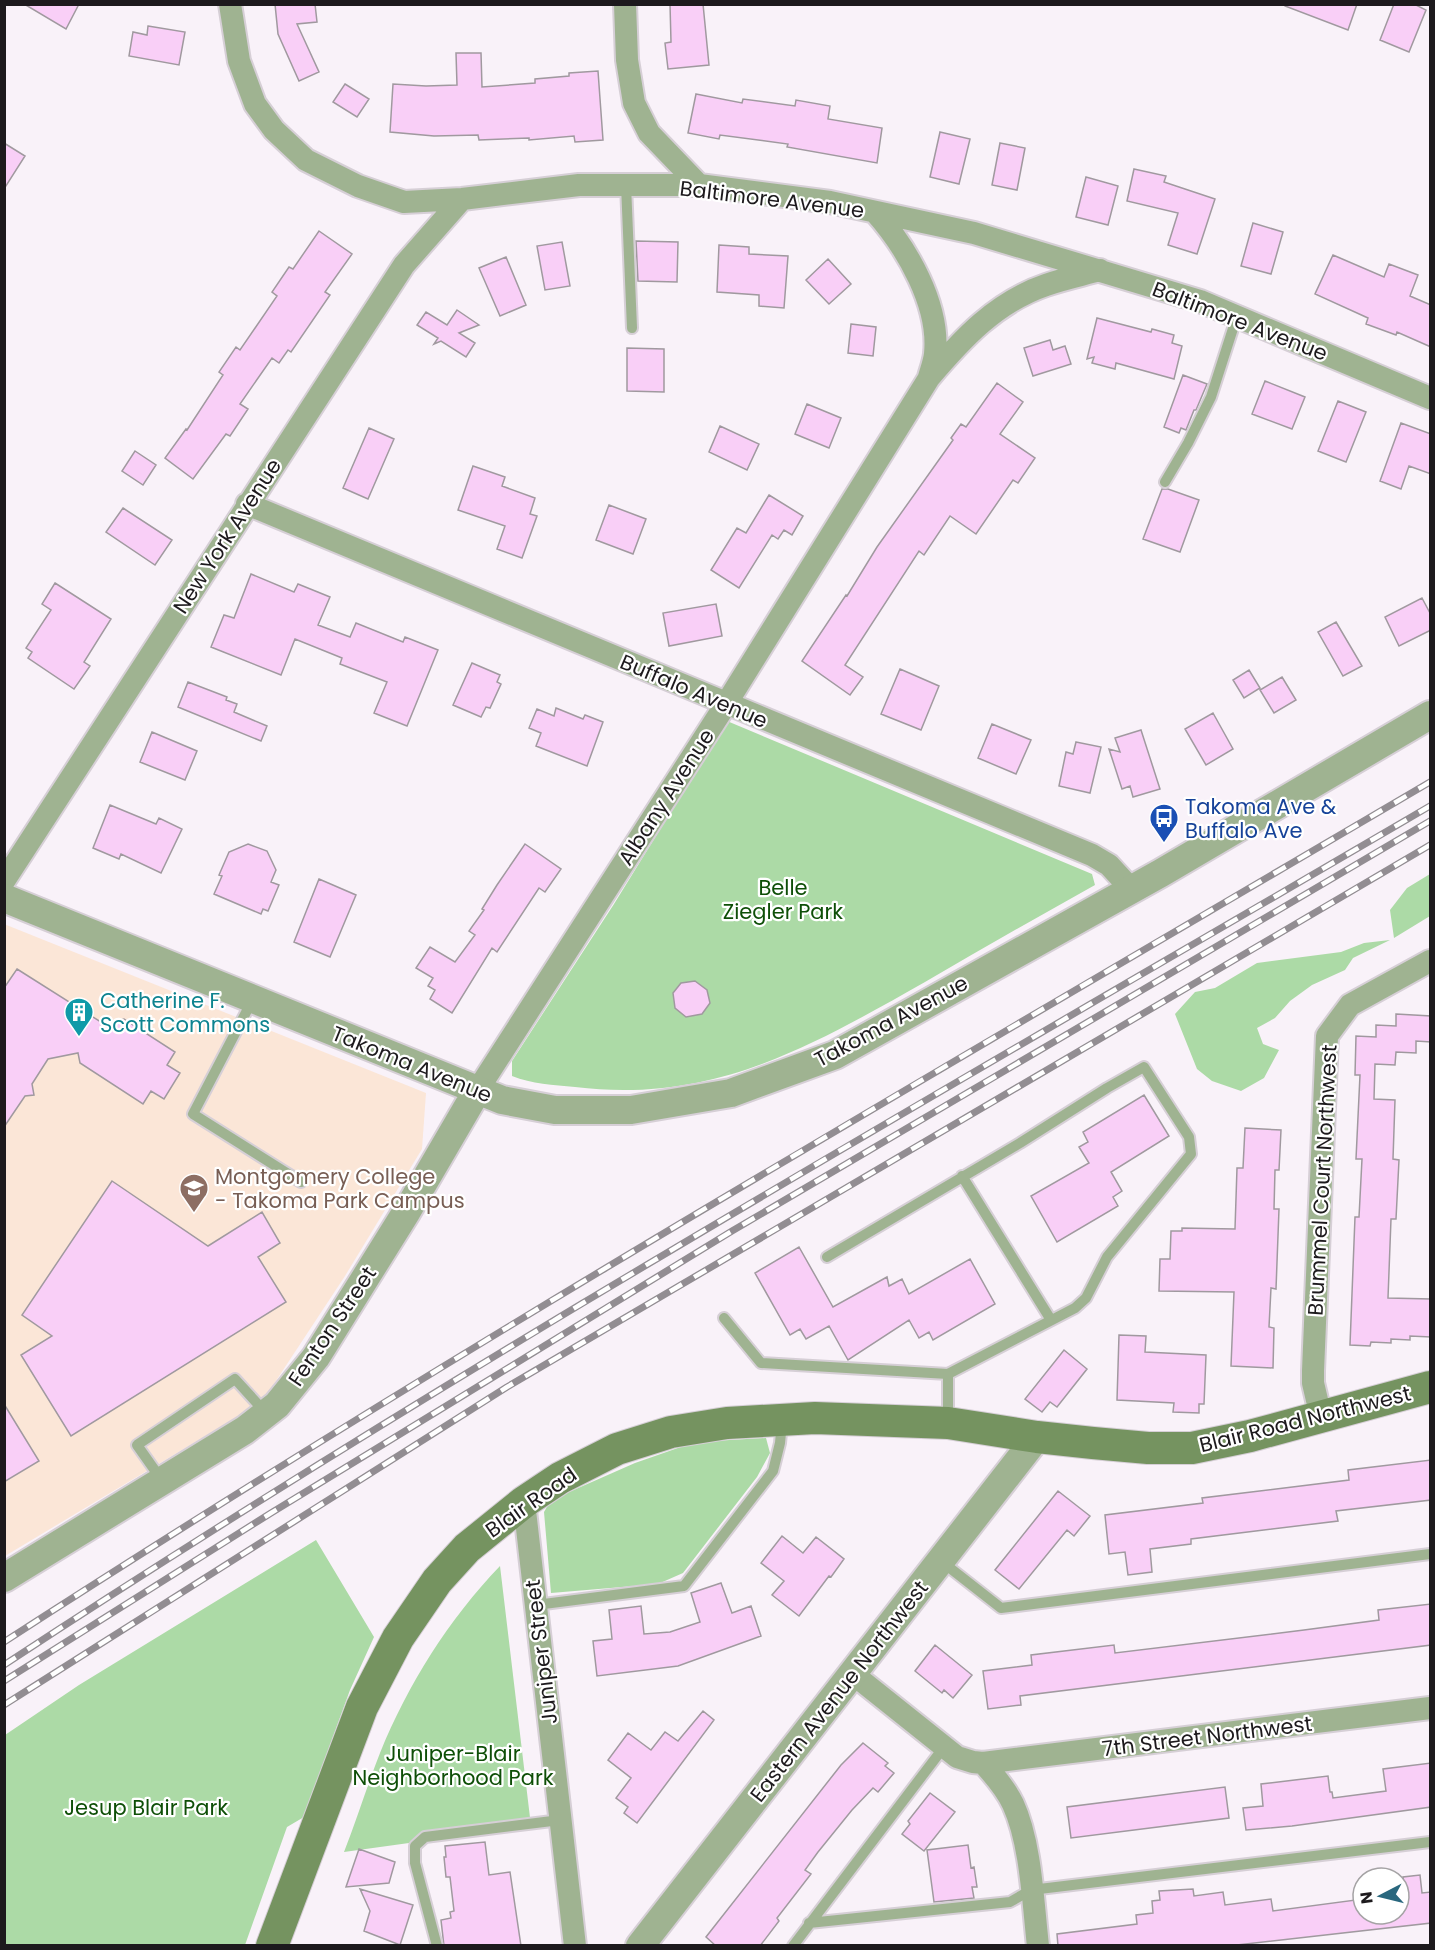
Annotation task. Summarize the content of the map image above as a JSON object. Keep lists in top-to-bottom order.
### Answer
{
  "streets": {
    "main road": ["Blair Road Northwest", "Blair Road"],
    "street": [
      "Baltimore Avenue",
      "New York Avenue",
      "Buffalo Avenue",
      "Albany Avenue",
      "Takoma Avenue",
      "Brummel Court Northwest",
      "Fenton Street",
      "Juniper Street",
      "Eastern Avenue Northwest",
      "7th Street Northwest"
    ]
  },
  "crossings": [
    ["Baltimore Avenue", "New York Avenue"],
    ["Baltimore Avenue", "Albany Avenue"],
    ["New York Avenue", "Buffalo Avenue"],
    ["Buffalo Avenue", "Albany Avenue"],
    ["Buffalo Avenue", "Takoma Avenue"],
    ["Albany Avenue", "Takoma Avenue"],
    ["Albany Avenue", "Fenton Street"],
    ["Takoma Avenue", "Fenton Street"],
    ["Brummel Court Northwest", "Blair Road Northwest"],
    ["Blair Road Northwest", "Blair Road"],
    ["Blair Road Northwest", "Eastern Avenue Northwest"],
    ["Blair Road", "Juniper Street"],
    ["Blair Road", "Eastern Avenue Northwest"]
  ],
  "parks": ["Belle Ziegler Park", "Juniper-Blair Neighborhood Park", "Jesup Blair Park"],
  "places": {
    "bus stop": ["Takoma Ave & Buffalo Ave"],
    "building": ["Catherine F. Scott Commons"],
    "school or university": ["Montgomery College - Takoma Park Campus"]
  },
  "north": "left"
}
